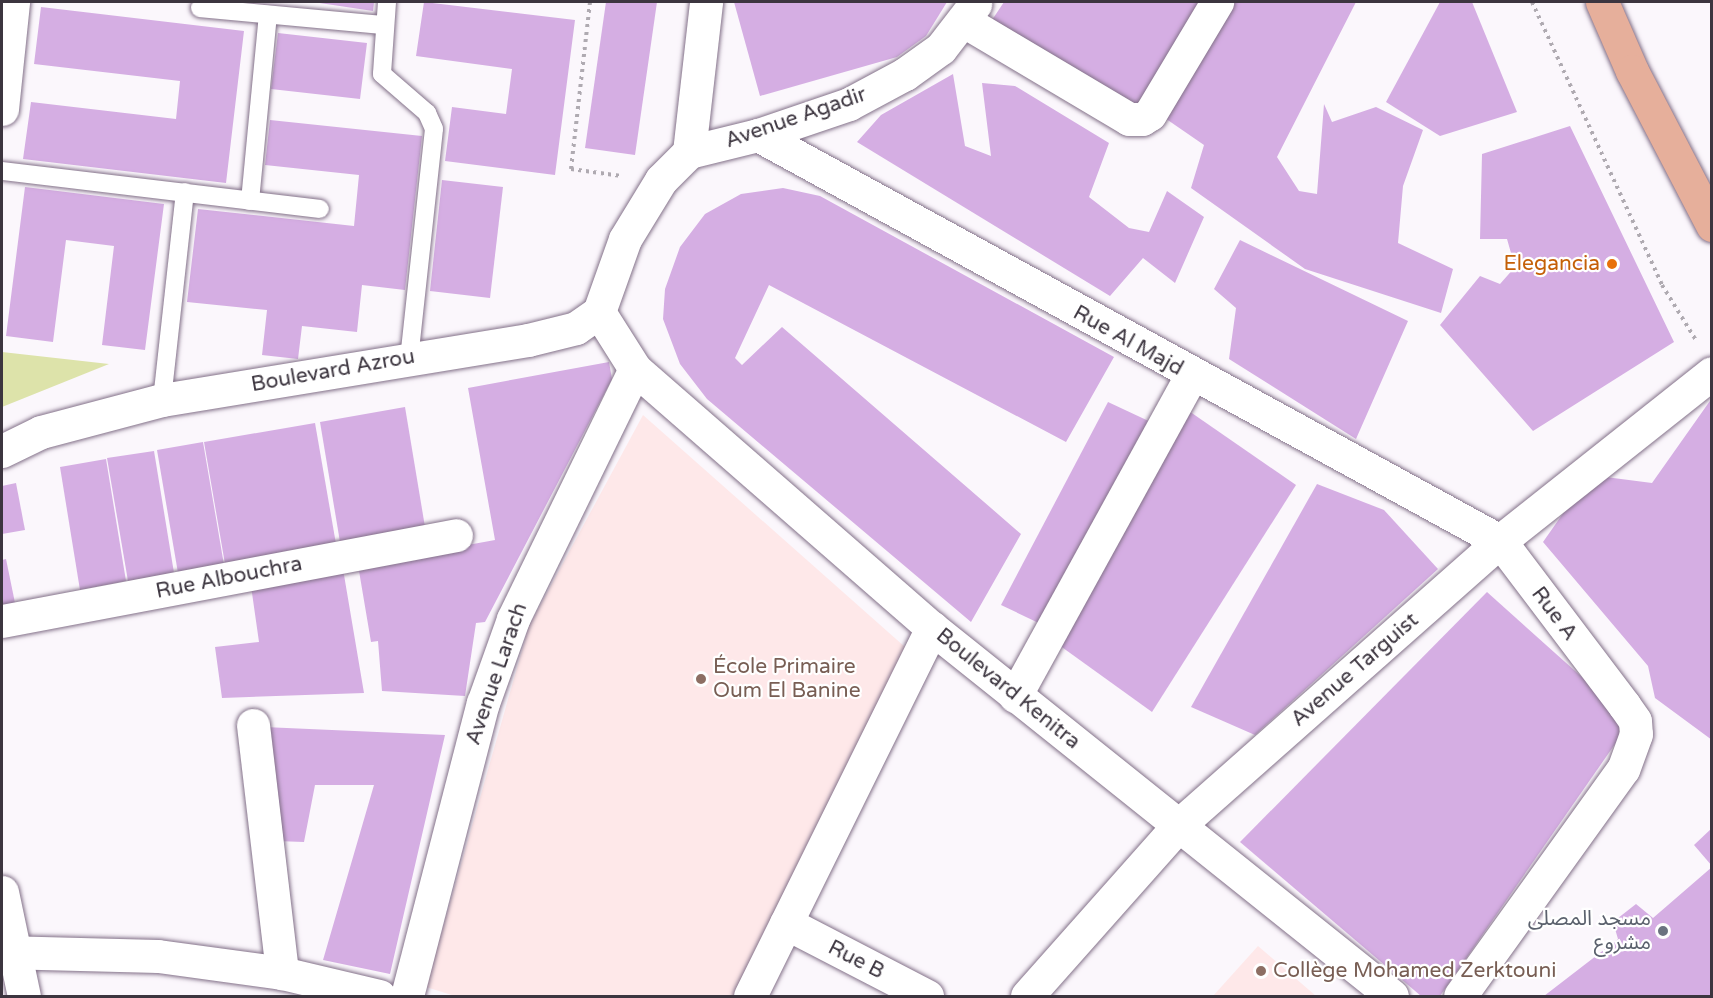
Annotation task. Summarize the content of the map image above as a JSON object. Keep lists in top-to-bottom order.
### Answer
{
  "streets": {
    "street": [
      "Avenue Agadir",
      "Rue Al Majd",
      "Boulevard Azrou",
      "Rue Albouchra",
      "Rue A",
      "Avenue Targuist",
      "Avenue Larach",
      "Boulevard Kenitra",
      "Rue B"
    ]
  },
  "crossings": [
    ["Avenue Agadir", "Rue Al Majd"],
    ["Rue Al Majd", "Rue A"],
    ["Rue Al Majd", "Avenue Targuist"],
    ["Rue A", "Avenue Targuist"],
    ["Avenue Targuist", "Boulevard Kenitra"],
    ["Avenue Larach", "Boulevard Kenitra"]
  ],
  "places": [
    "Elegancia",
    "École Primaire Oum El Banine",
    "مسجد المصلى مشروع",
    "Collège Mohamed Zerktouni"
  ]
}
